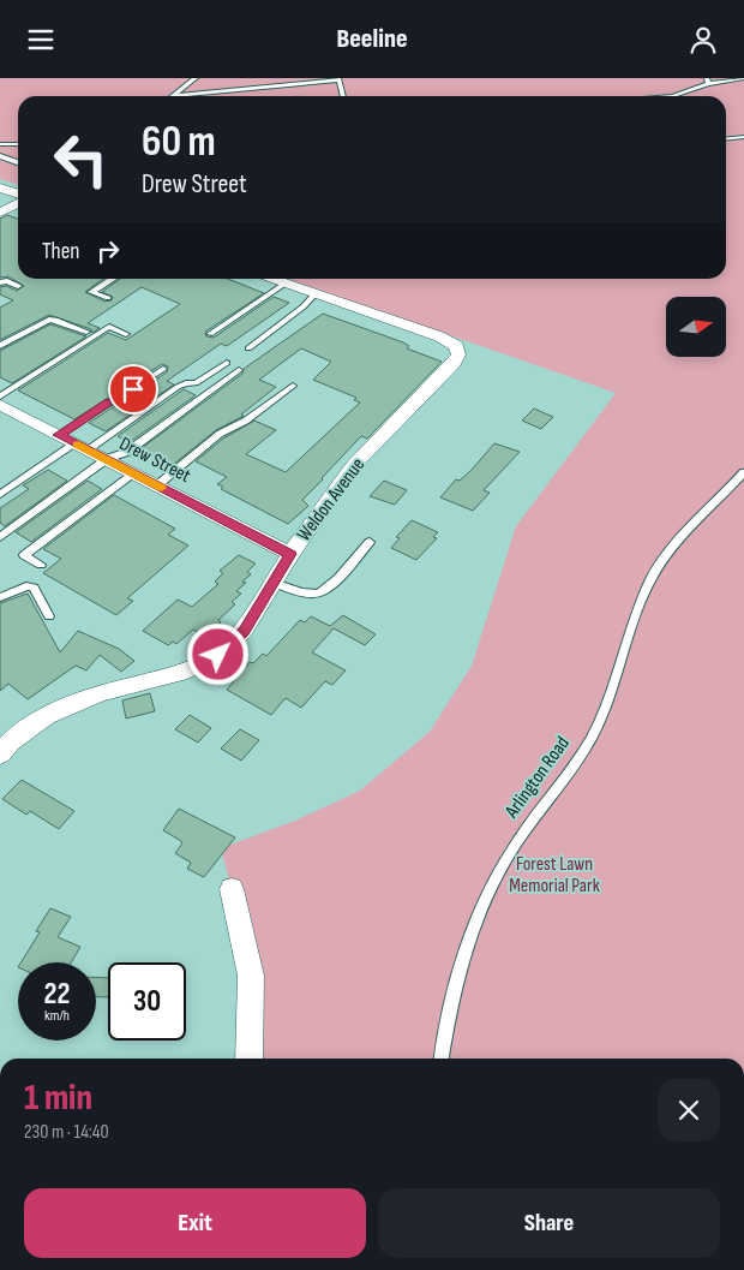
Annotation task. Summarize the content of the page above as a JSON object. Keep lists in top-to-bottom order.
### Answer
{
  "streets": {
    "street": ["Drew Street", "Weldon Avenue"],
    "lane": ["Arlington Road"]
  },
  "crossings": [
    ["Drew Street", "Weldon Avenue"]
  ],
  "parks": ["Forest Lawn Memorial Park"],
  "north": "right",
  "page": {
    "header": "Beeline",
    "turn": ["60 m", "Drew Street"],
    "then": "Then",
    "speed": "22 km/h",
    "limit": "30",
    "heading": ["1 min", "230 m · 14:40"],
    "buttons": ["Exit", "Share"]
  }
}
